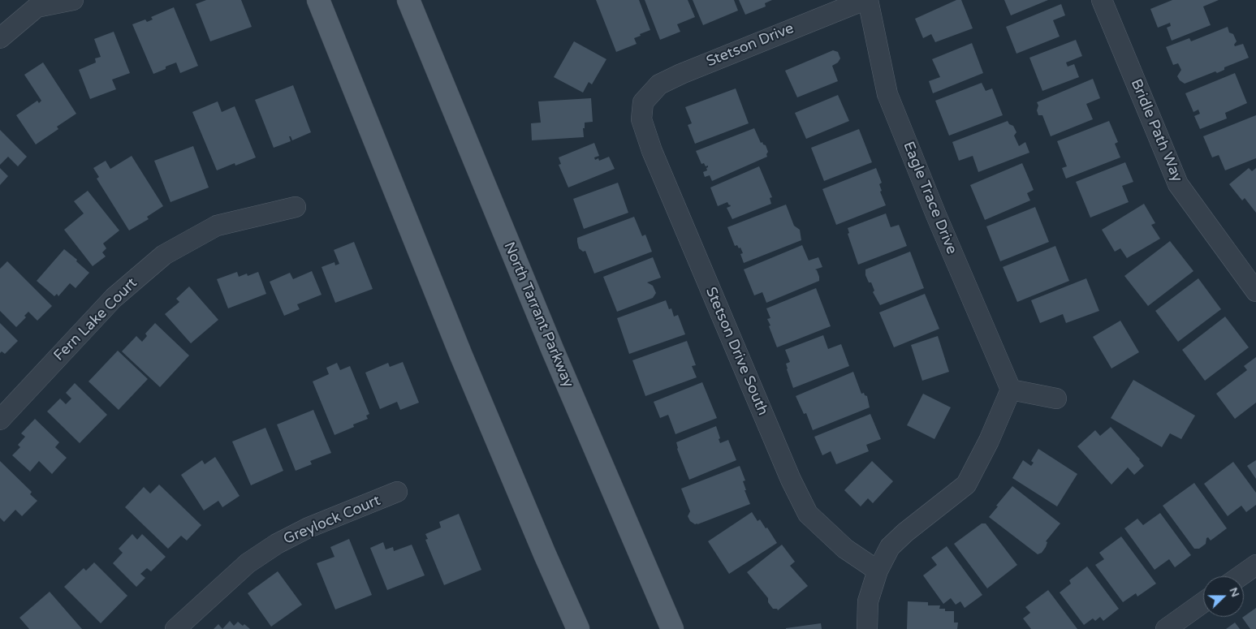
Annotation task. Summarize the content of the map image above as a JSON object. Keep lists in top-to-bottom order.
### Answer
{
  "streets": {
    "main road": ["North Tarrant Parkway"],
    "street": [
      "Stetson Drive",
      "Bridle Path Way",
      "Eagle Trace Drive",
      "Fern Lake Court",
      "Stetson Drive South",
      "Greylock Court"
    ]
  },
  "crossings": [
    ["Stetson Drive", "Stetson Drive South"]
  ],
  "north": "right"
}
